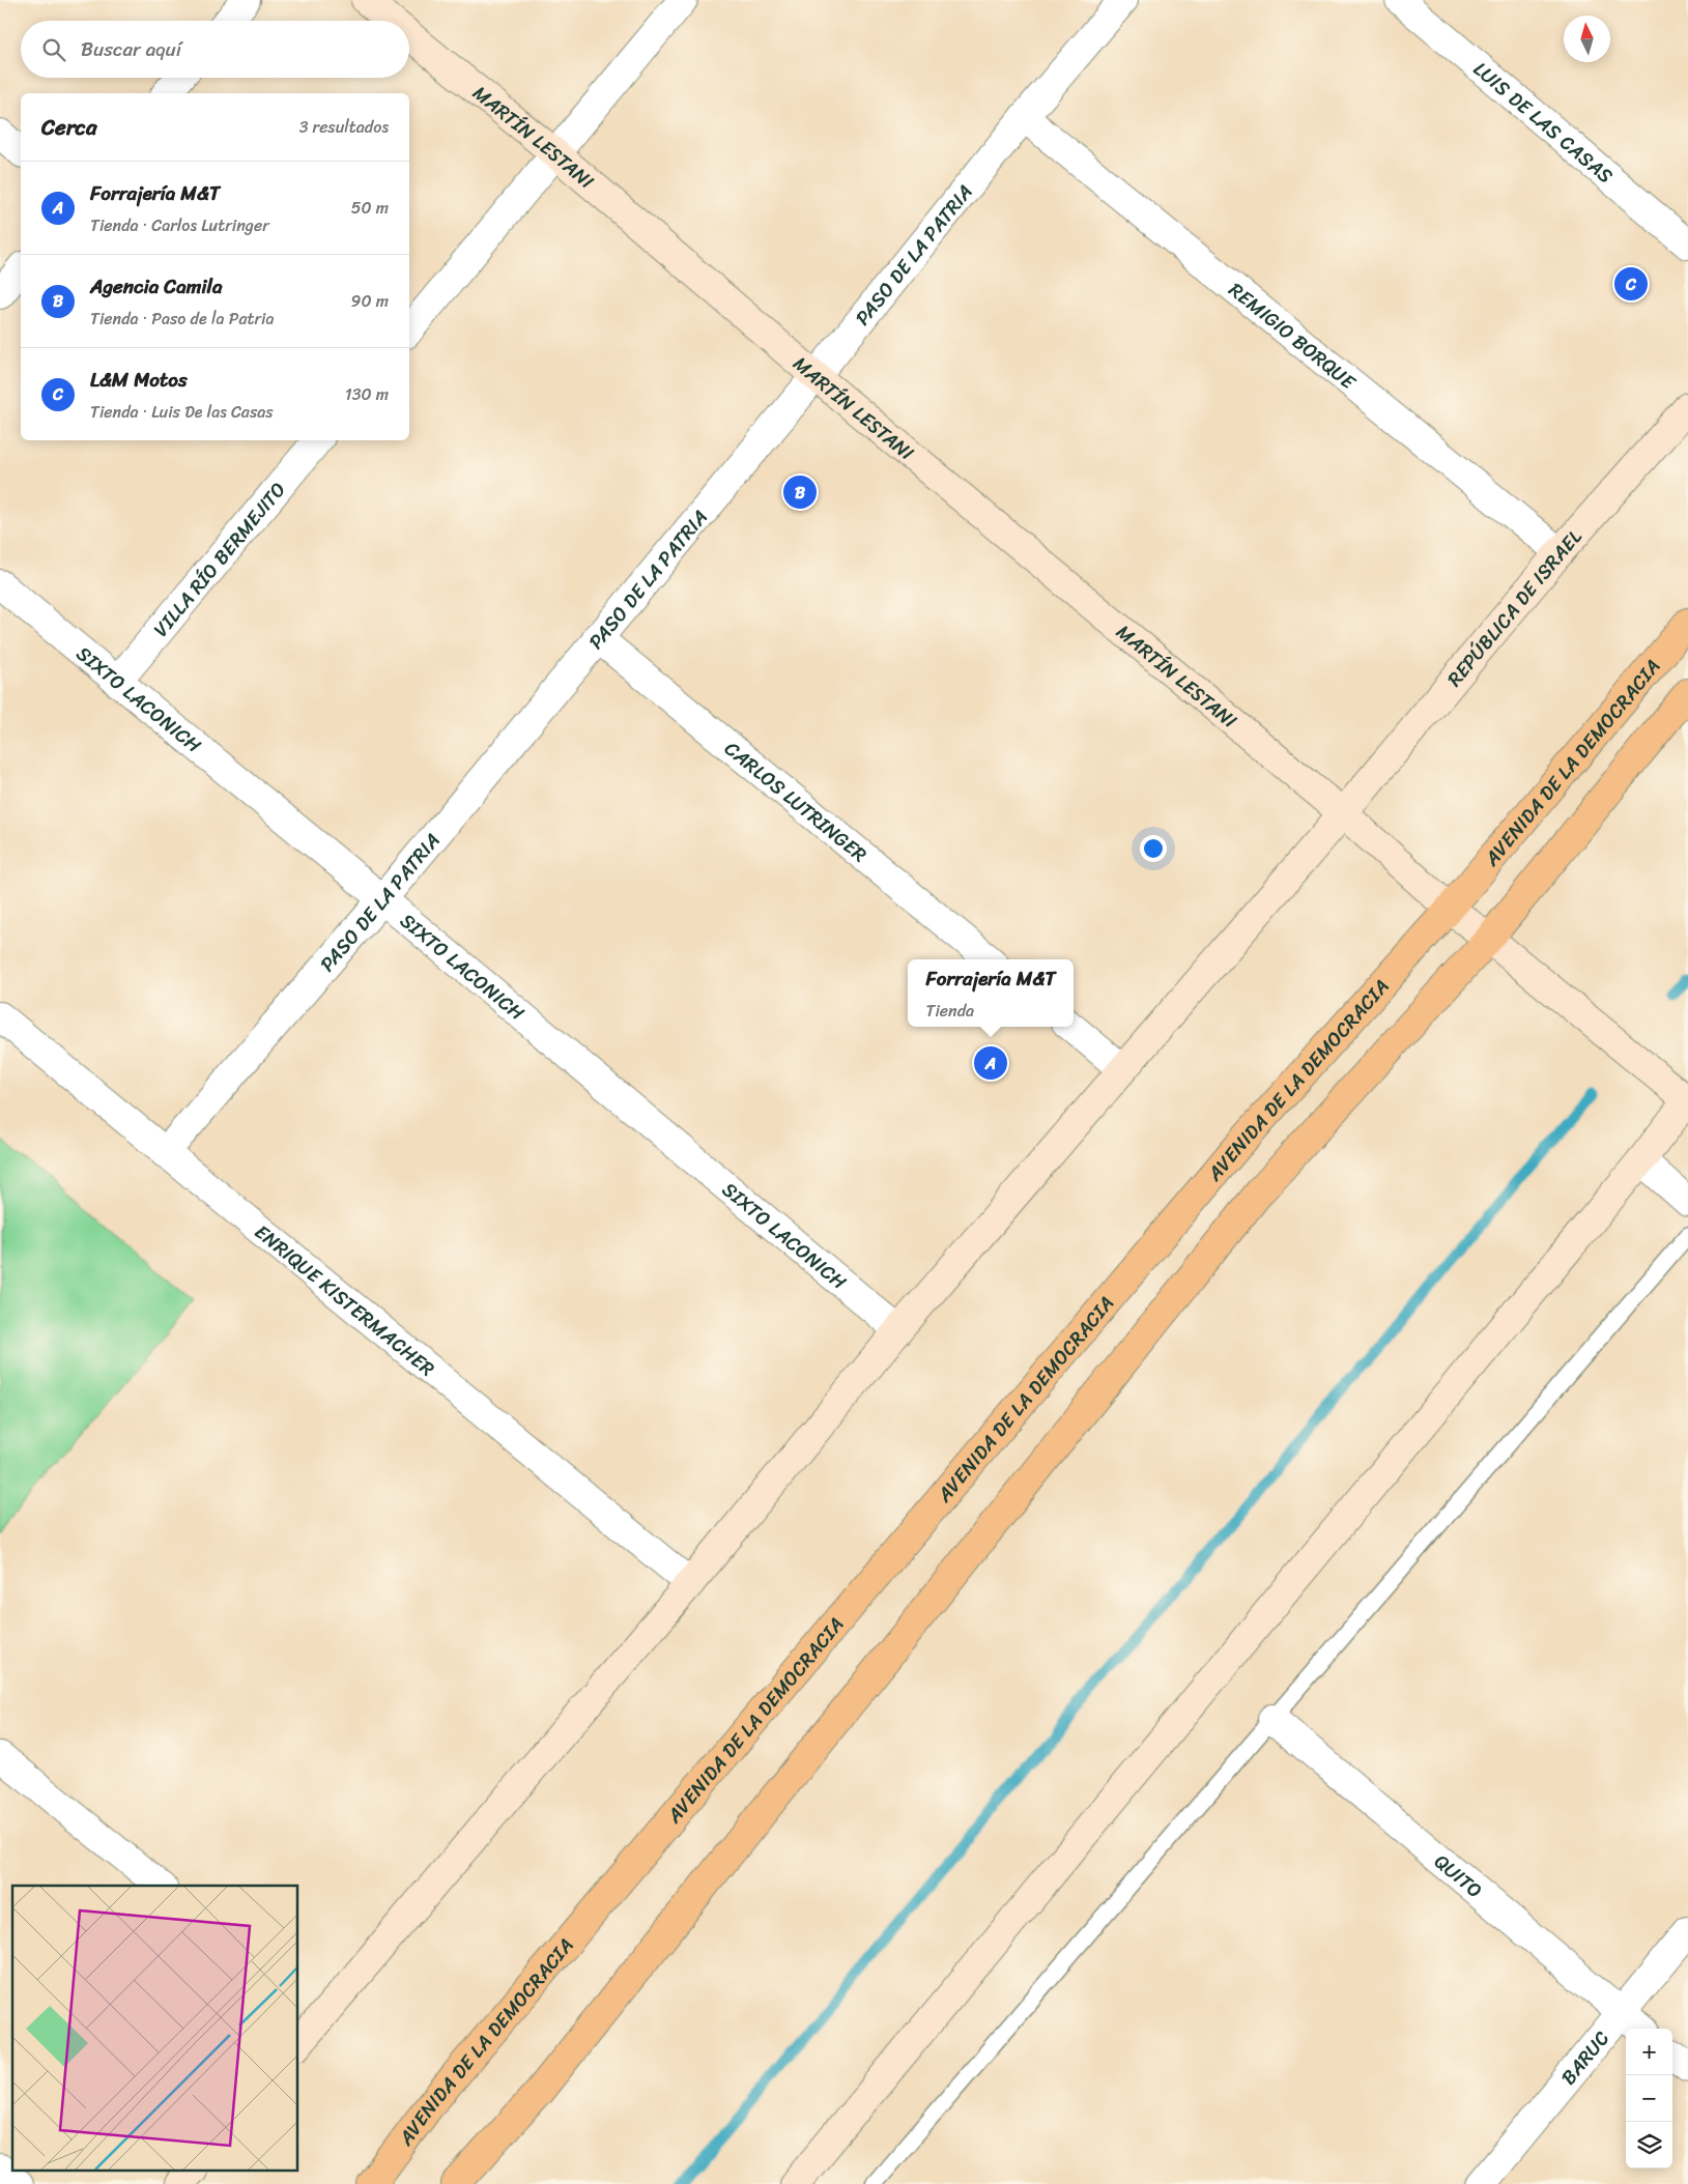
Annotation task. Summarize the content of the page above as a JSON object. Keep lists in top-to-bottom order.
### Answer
{
  "streets": {
    "highway": ["AVENIDA DE LA DEMOCRACIA"],
    "street": [
      "LUIS DE LAS CASAS",
      "MARTÍN LESTANI",
      "PASO DE LA PATRIA",
      "REMIGIO BORQUE",
      "VILLA RÍO BERMEJITO",
      "REPÚBLICA DE ISRAEL",
      "SIXTO LACONICH",
      "CARLOS LUTRINGER",
      "ENRIQUE KISTERMACHER",
      "QUITO",
      "BARUC"
    ]
  },
  "crossings": [
    ["MARTÍN LESTANI", "PASO DE LA PATRIA"],
    ["MARTÍN LESTANI", "REPÚBLICA DE ISRAEL"],
    ["MARTÍN LESTANI", "AVENIDA DE LA DEMOCRACIA"],
    ["PASO DE LA PATRIA", "REMIGIO BORQUE"],
    ["PASO DE LA PATRIA", "SIXTO LACONICH"],
    ["PASO DE LA PATRIA", "CARLOS LUTRINGER"],
    ["PASO DE LA PATRIA", "ENRIQUE KISTERMACHER"],
    ["REMIGIO BORQUE", "REPÚBLICA DE ISRAEL"],
    ["VILLA RÍO BERMEJITO", "SIXTO LACONICH"],
    ["QUITO", "BARUC"]
  ],
  "north": "top",
  "page": {
    "search": "Buscar aquí",
    "heading": ["Cerca", "3 resultados"],
    "list": [
      {
        "mark": "A",
        "name": "Forrajería M&T",
        "note": "Tienda · Carlos Lutringer",
        "value": "50 m"
      },
      {
        "mark": "B",
        "name": "Agencia Camila",
        "note": "Tienda · Paso de la Patria",
        "value": "90 m"
      },
      {
        "mark": "C",
        "name": "L&M Motos",
        "note": "Tienda · Luis De las Casas",
        "value": "130 m"
      }
    ],
    "pins": ["C", "B", "A"],
    "popup": ["Forrajería M&T", "Tienda"],
    "map_buttons": ["+", "−"]
  }
}
